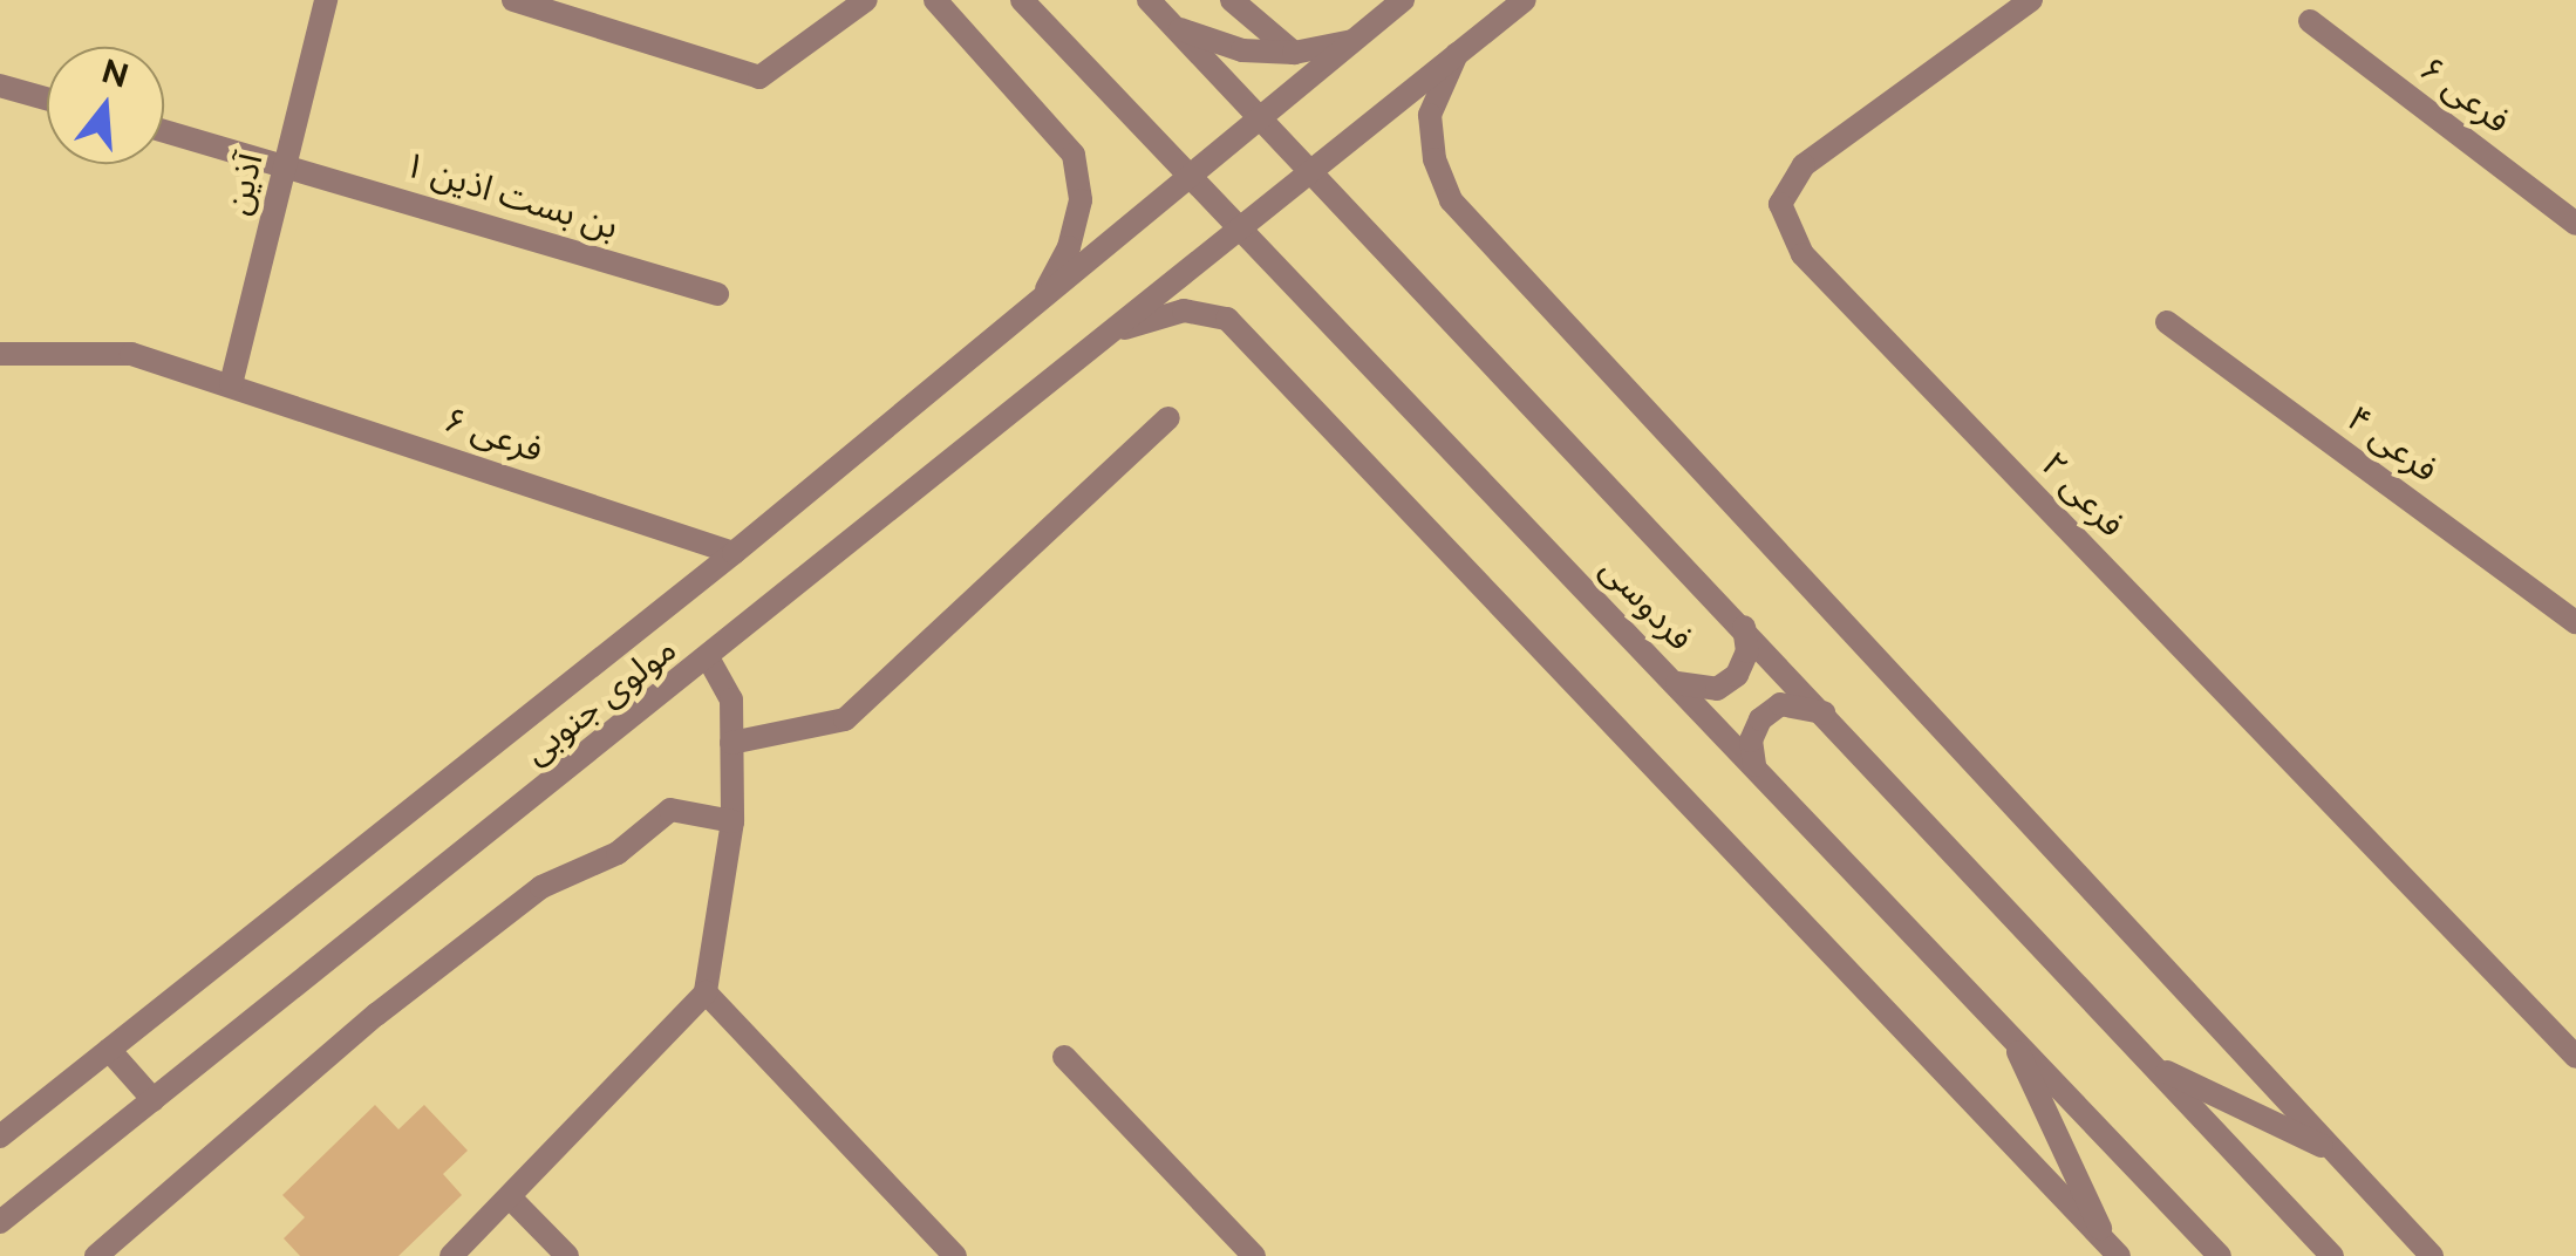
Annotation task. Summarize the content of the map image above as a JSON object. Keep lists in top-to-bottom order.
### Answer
{
  "streets": {
    "street": [
      "فرعی ۶",
      "آذین",
      "بن بست اذین ۱",
      "فرعی ۴",
      "فرعی ۲",
      "فردوسی",
      "مولوی جنوبی"
    ]
  },
  "crossings": [
    ["فرعی ۶", "آذین"],
    ["فرعی ۶", "مولوی جنوبی"],
    ["آذین", "بن بست اذین ۱"],
    ["فردوسی", "مولوی جنوبی"]
  ],
  "north": "top"
}
